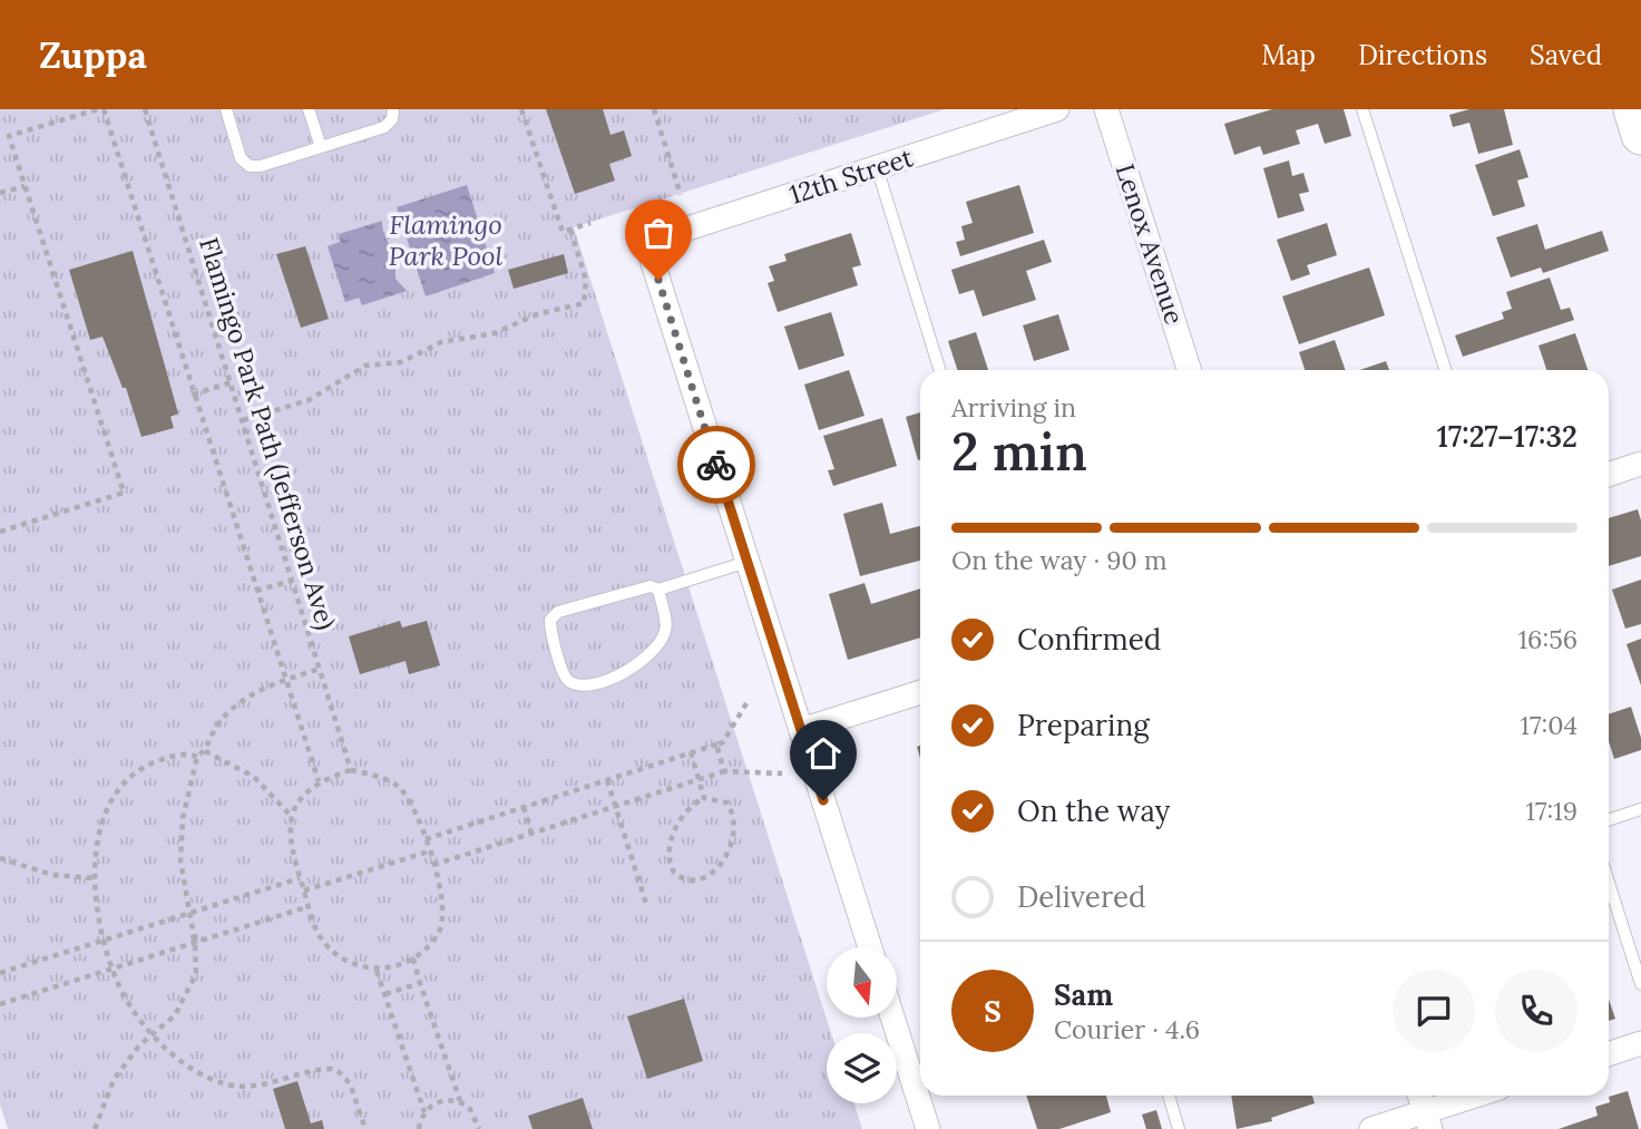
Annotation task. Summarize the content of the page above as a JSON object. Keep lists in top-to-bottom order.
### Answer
{
  "streets": {
    "street": ["12th Street", "Lenox Avenue"],
    "path": ["Flamingo Park Path (Jefferson Ave)"]
  },
  "water": ["Flamingo Park Pool"],
  "north": "bottom",
  "page": {
    "header": "Zuppa",
    "nav": ["Map", "Directions", "Saved"],
    "heading": ["2 min", "Arriving in", "17:27–17:32"],
    "panel": ["Sam", "Courier · 4.6"],
    "bar": "On the way · 90 m",
    "list": [
      ["Confirmed", "16:56"],
      ["Preparing", "17:04"],
      ["On the way", "17:19"],
      "Delivered"
    ],
    "round": "S"
  }
}
